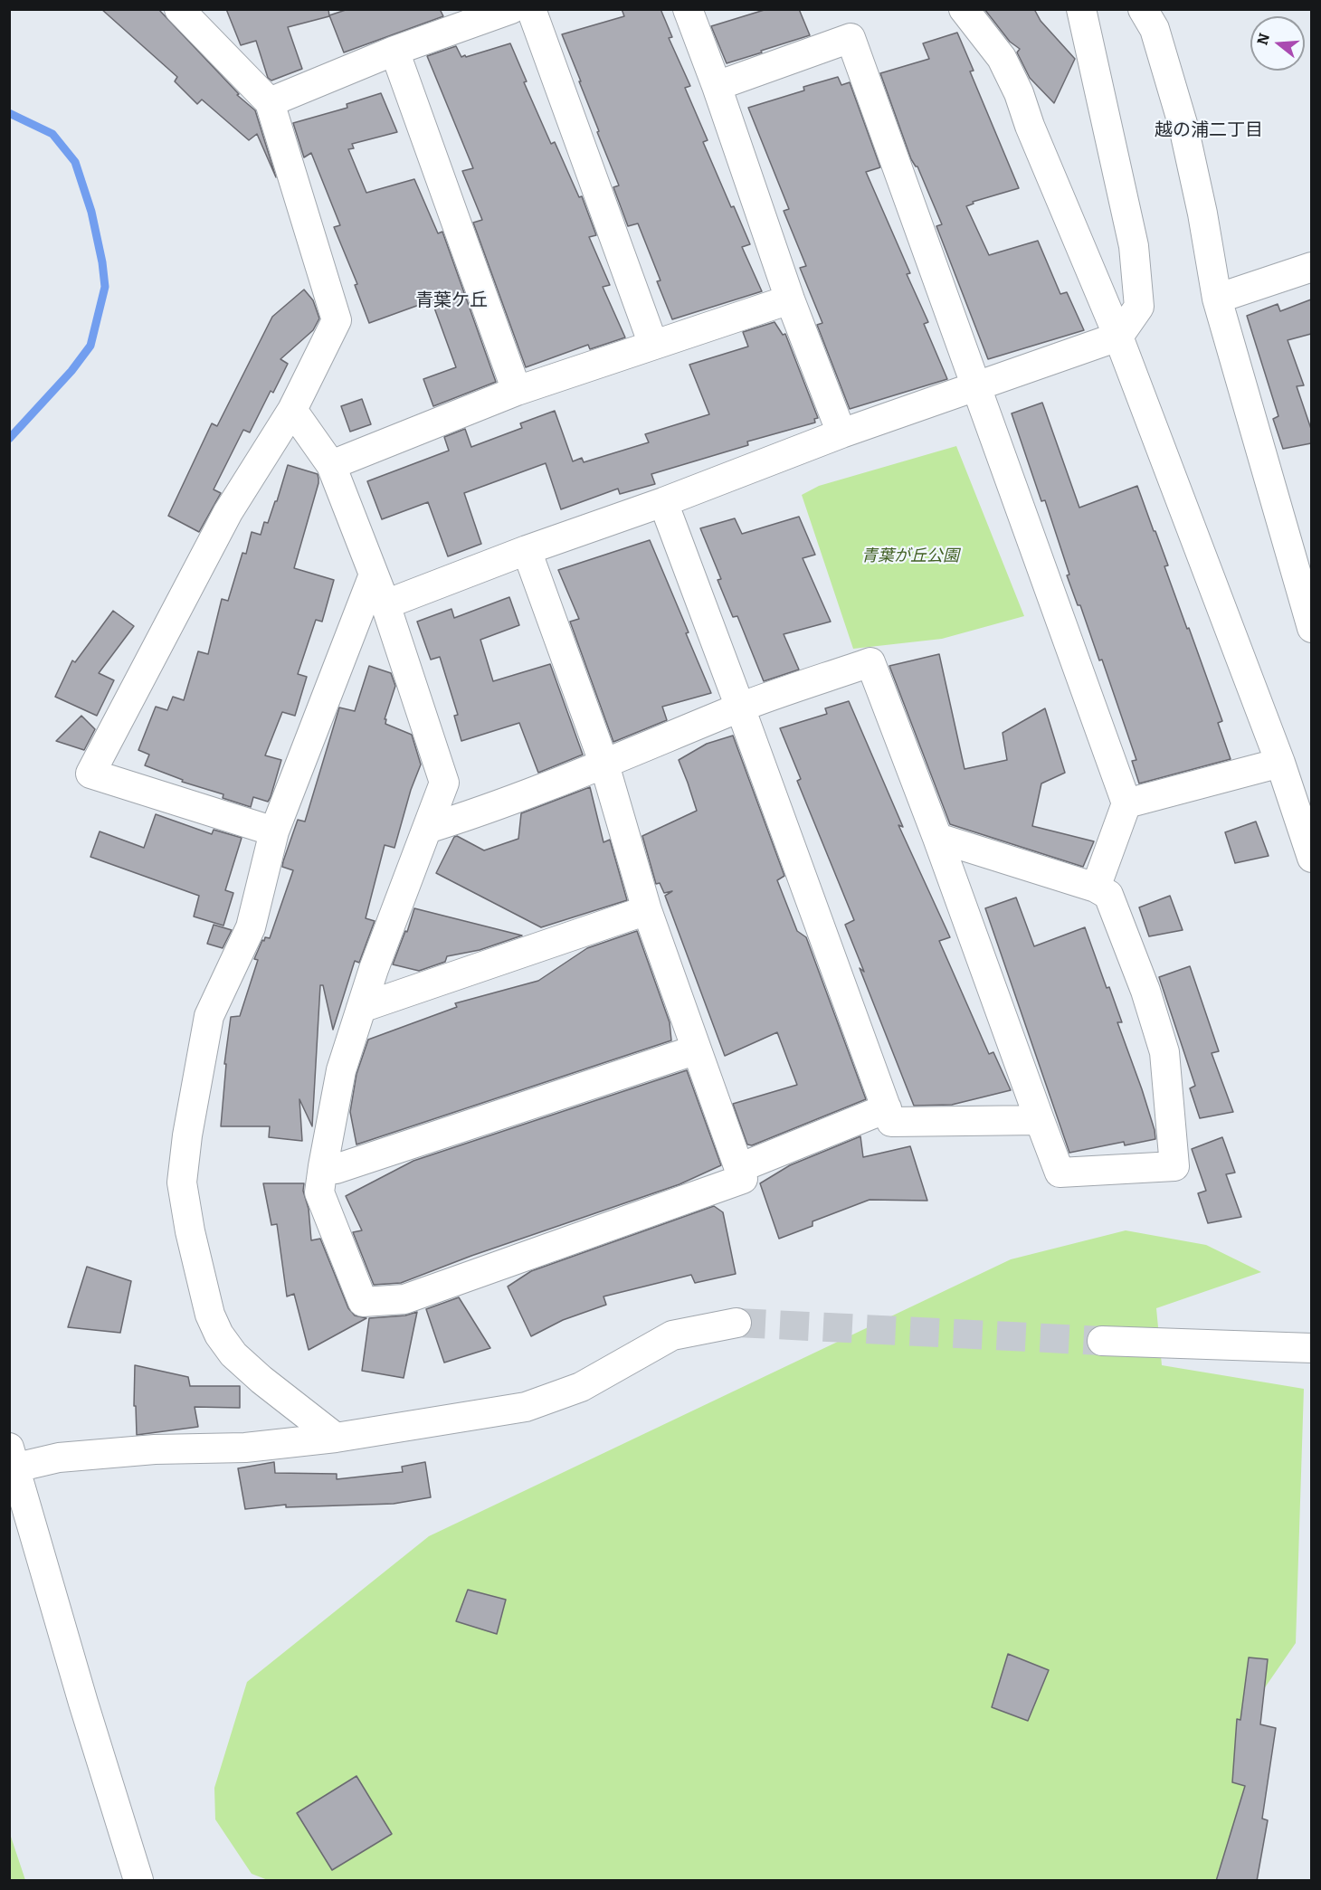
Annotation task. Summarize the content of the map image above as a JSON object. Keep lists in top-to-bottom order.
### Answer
{
  "districts": ["越の浦二丁目", "青葉ケ丘"],
  "parks": ["青葉が丘公園"],
  "north": "left"
}
